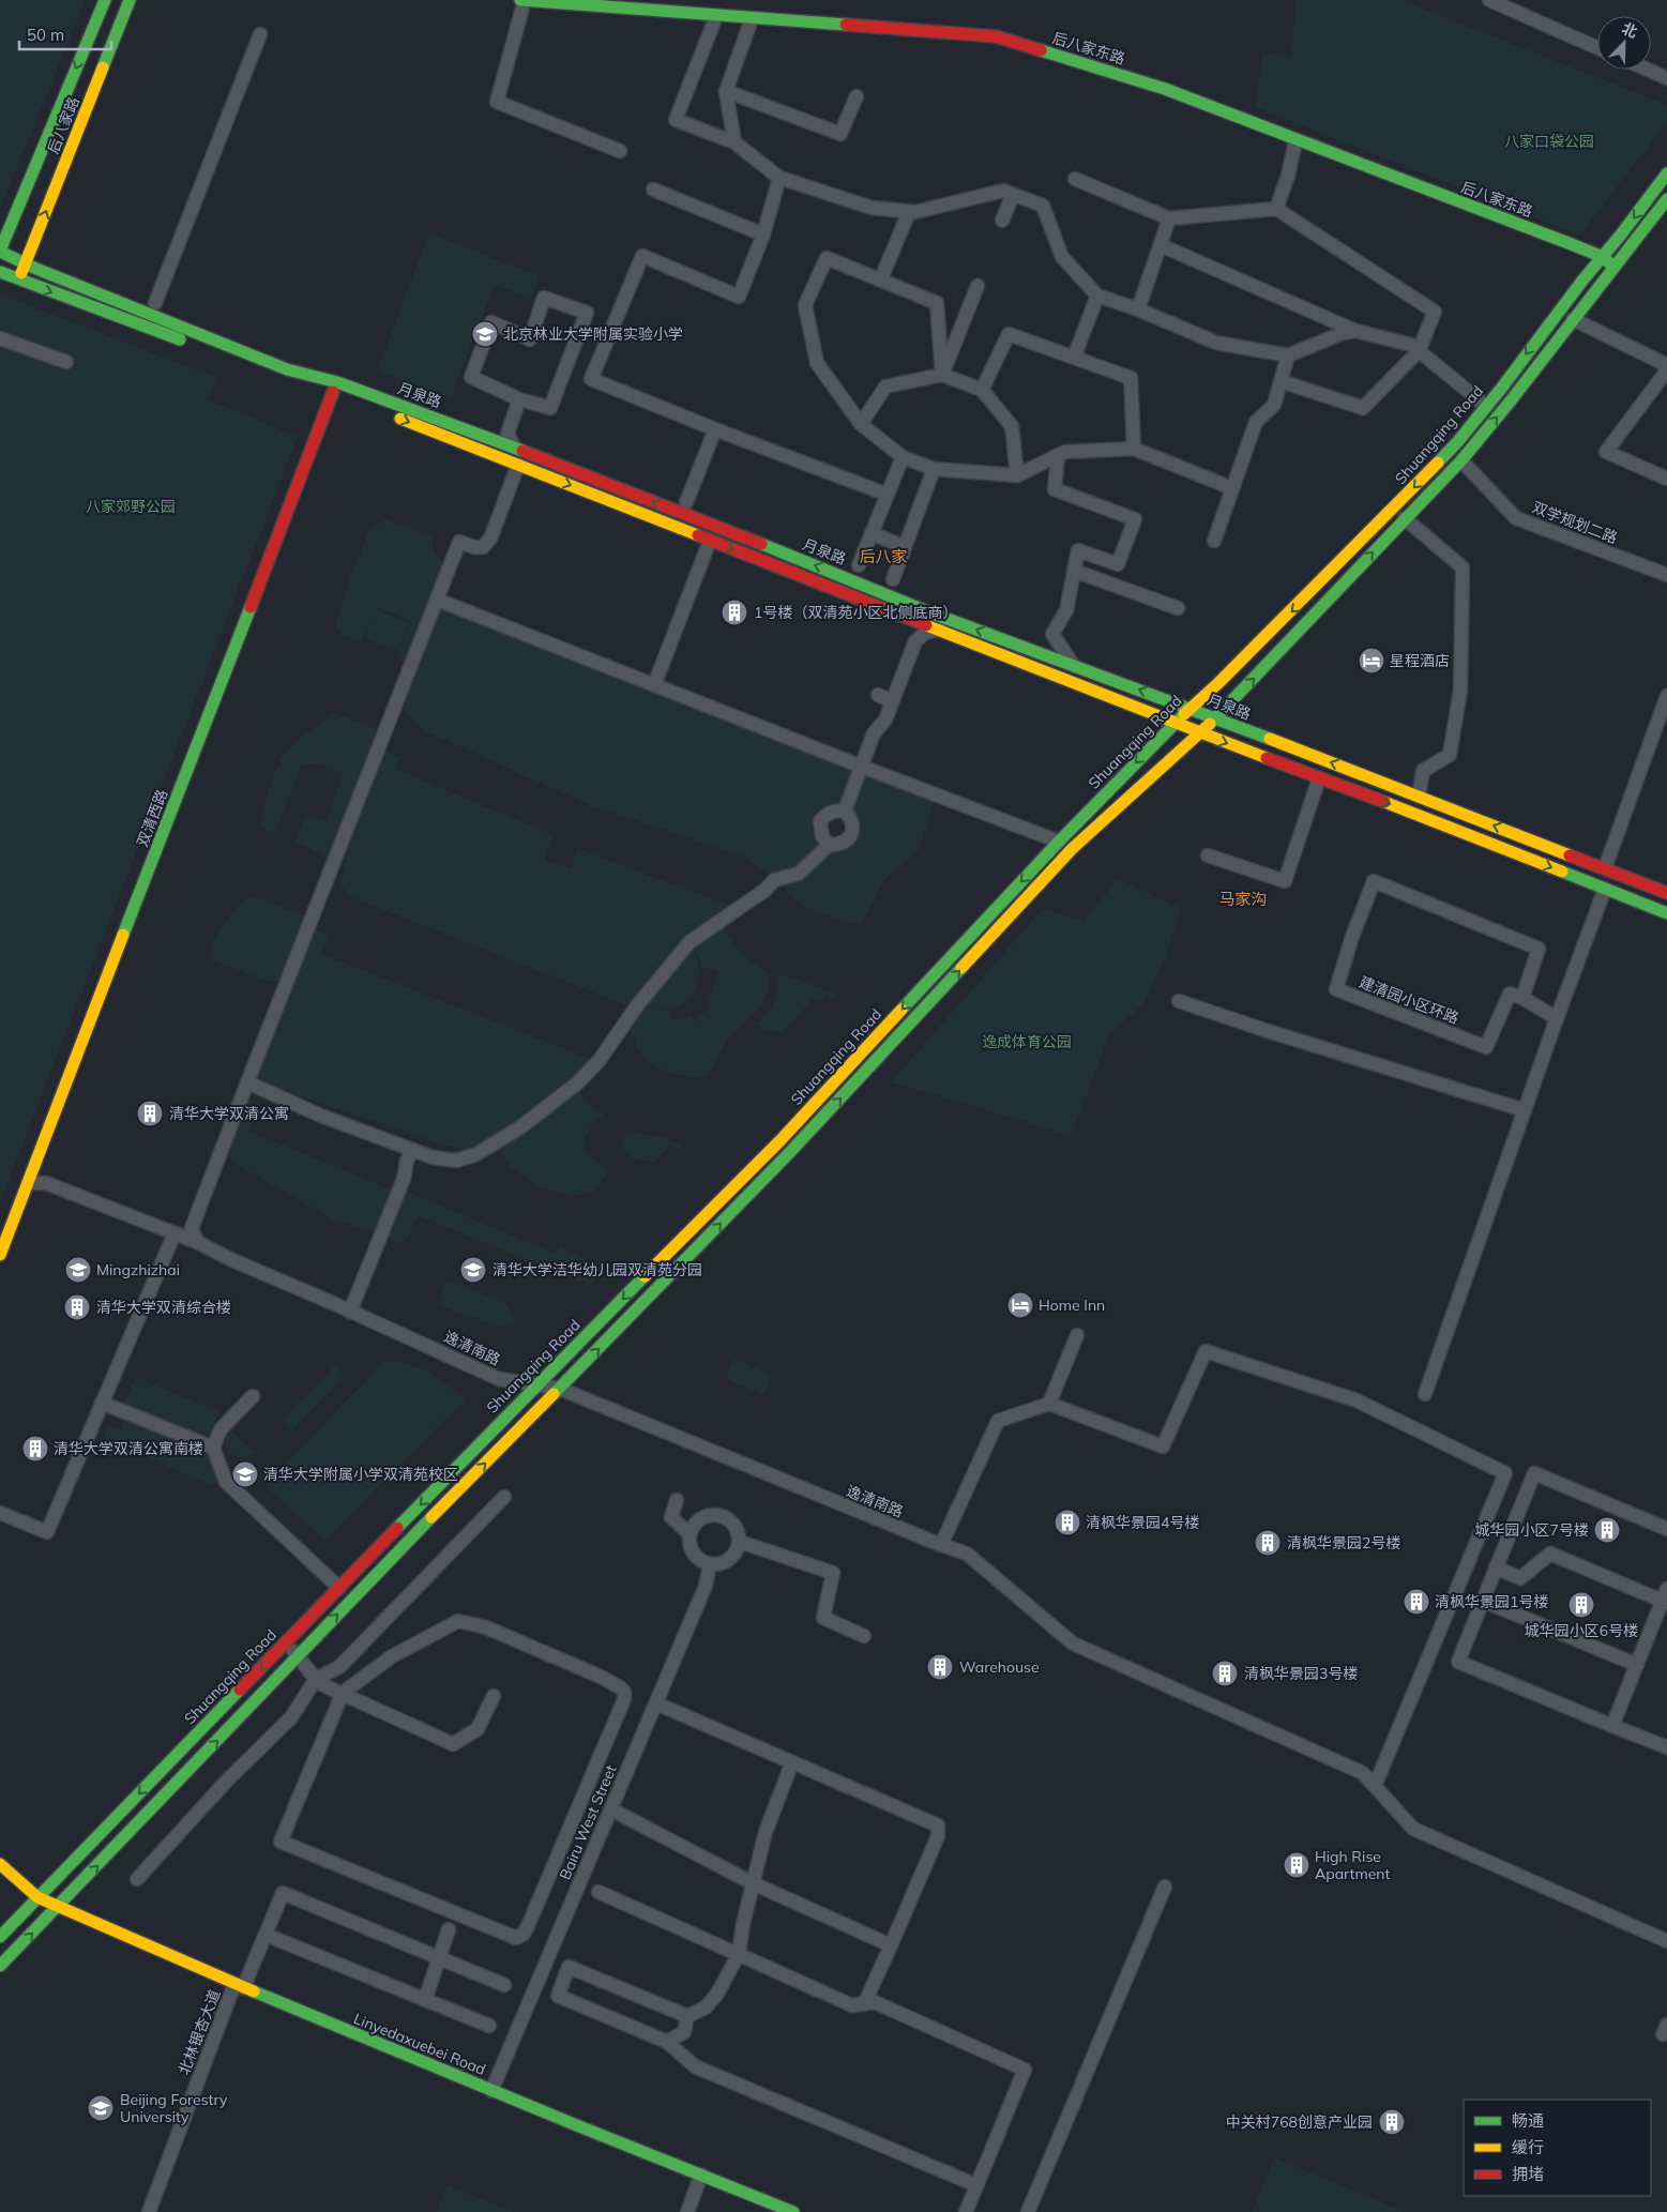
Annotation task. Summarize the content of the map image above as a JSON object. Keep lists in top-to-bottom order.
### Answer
{
  "streets": {
    "main road": [
      "后八家东路",
      "后八家路",
      "月泉路",
      "Shuangqing Road",
      "双清西路",
      "Linyedaxuebei Road"
    ],
    "street": [
      "双学规划二路",
      "建清园小区环路",
      "逸清南路",
      "Bairu West Street",
      "北林银杏大道"
    ]
  },
  "crossings": [
    ["后八家东路", "Shuangqing Road"],
    ["后八家路", "月泉路"],
    ["月泉路", "Shuangqing Road"],
    ["月泉路", "双清西路"],
    ["Shuangqing Road", "双学规划二路"],
    ["Shuangqing Road", "逸清南路"],
    ["Shuangqing Road", "Linyedaxuebei Road"],
    ["双清西路", "逸清南路"],
    ["Bairu West Street", "Linyedaxuebei Road"],
    ["北林银杏大道", "Linyedaxuebei Road"]
  ],
  "districts": ["后八家", "马家沟"],
  "parks": ["八家口袋公园", "八家郊野公园", "逸成体育公园"],
  "places": {
    "school or university": [
      "北京林业大学附属实验小学",
      "Mingzhizhai",
      "清华大学洁华幼儿园双清苑分园",
      "清华大学附属小学双清苑校区",
      "Beijing Forestry University"
    ],
    "building": [
      "1号楼（双清苑小区北侧底商）",
      "清华大学双清公寓",
      "清华大学双清综合楼",
      "清华大学双清公寓南楼",
      "清枫华景园4号楼",
      "城华园小区7号楼",
      "清枫华景园2号楼",
      "清枫华景园1号楼",
      "城华园小区6号楼",
      "Warehouse",
      "清枫华景园3号楼",
      "High Rise Apartment",
      "中关村768创意产业园"
    ],
    "hotel": ["星程酒店", "Home Inn"]
  },
  "legend": ["畅通", "缓行", "拥堵"],
  "scale_bar": "50 m",
  "north": "top right"
}
